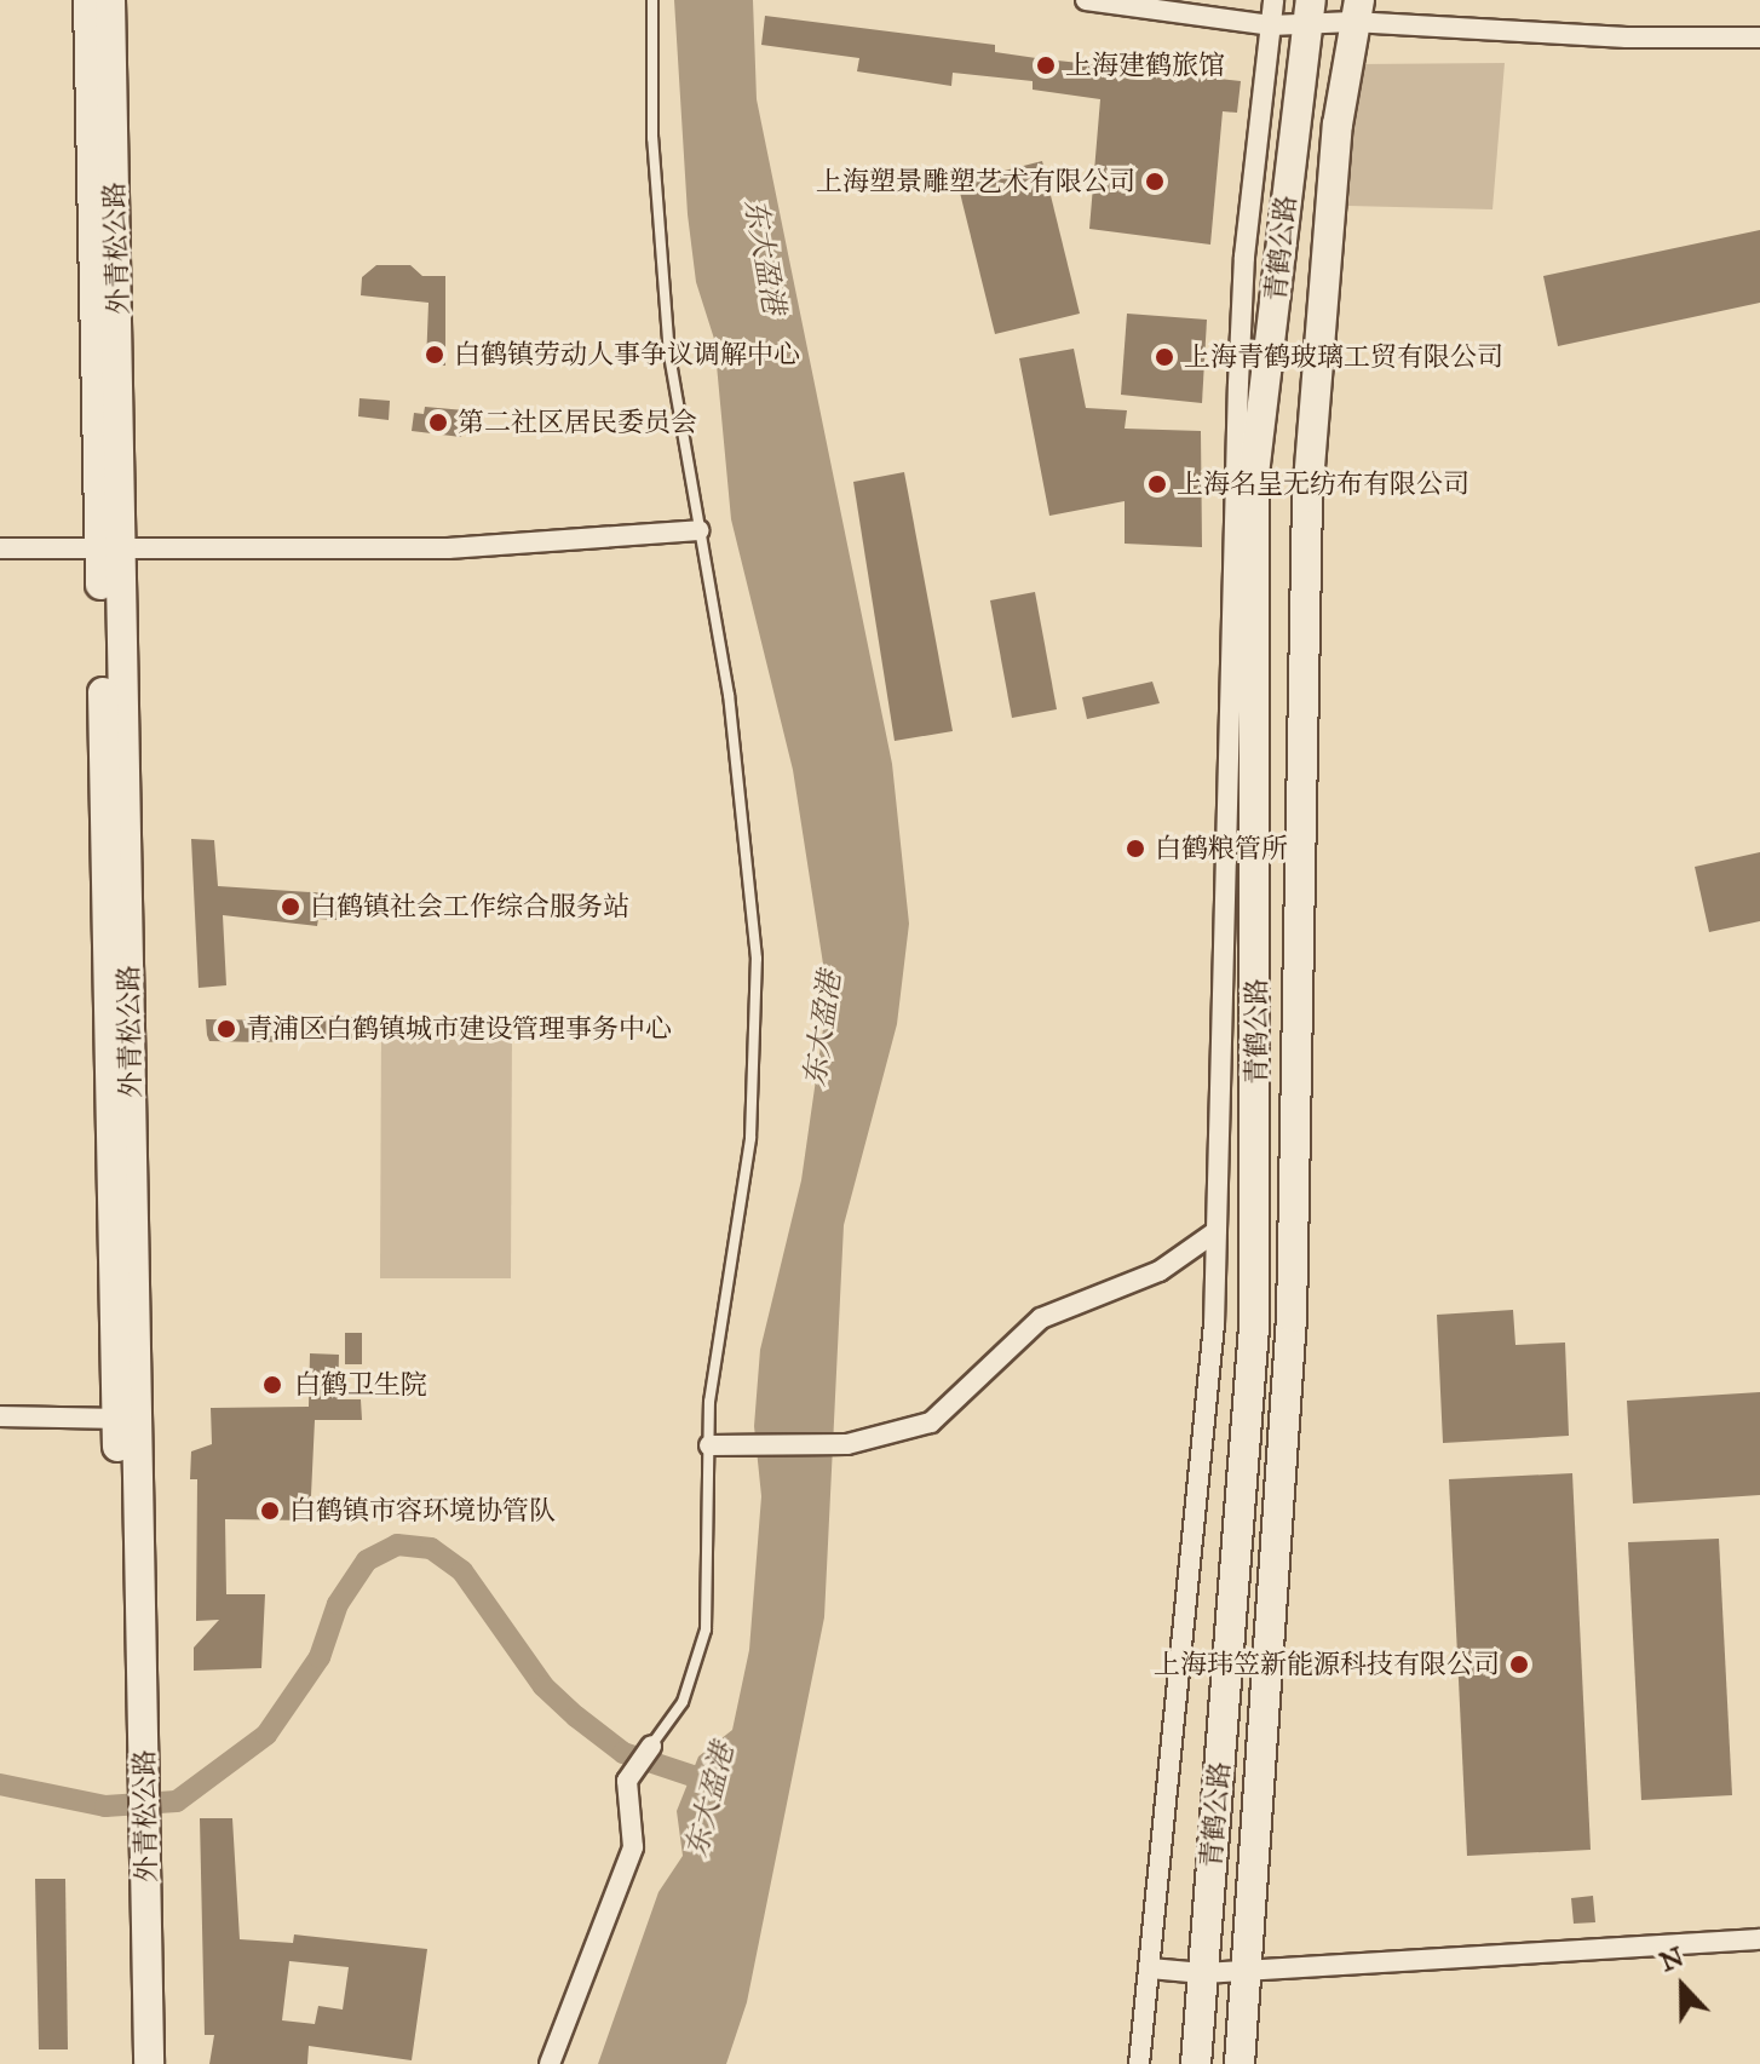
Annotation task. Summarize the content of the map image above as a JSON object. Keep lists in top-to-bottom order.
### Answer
{
  "streets": {
    "main road": ["外青松公路", "青鹤公路"]
  },
  "water": ["东大盈港"],
  "places": [
    "上海建鹤旅馆",
    "上海塑景雕塑艺术有限公司",
    "白鹤镇劳动人事争议调解中心",
    "上海青鹤玻璃工贸有限公司",
    "第二社区居民委员会",
    "上海名呈无纺布有限公司",
    "白鹤粮管所",
    "白鹤镇社会工作综合服务站",
    "青浦区白鹤镇城市建设管理事务中心",
    "白鹤卫生院",
    "白鹤镇市容环境协管队",
    "上海玮笠新能源科技有限公司"
  ],
  "north": "top"
}
